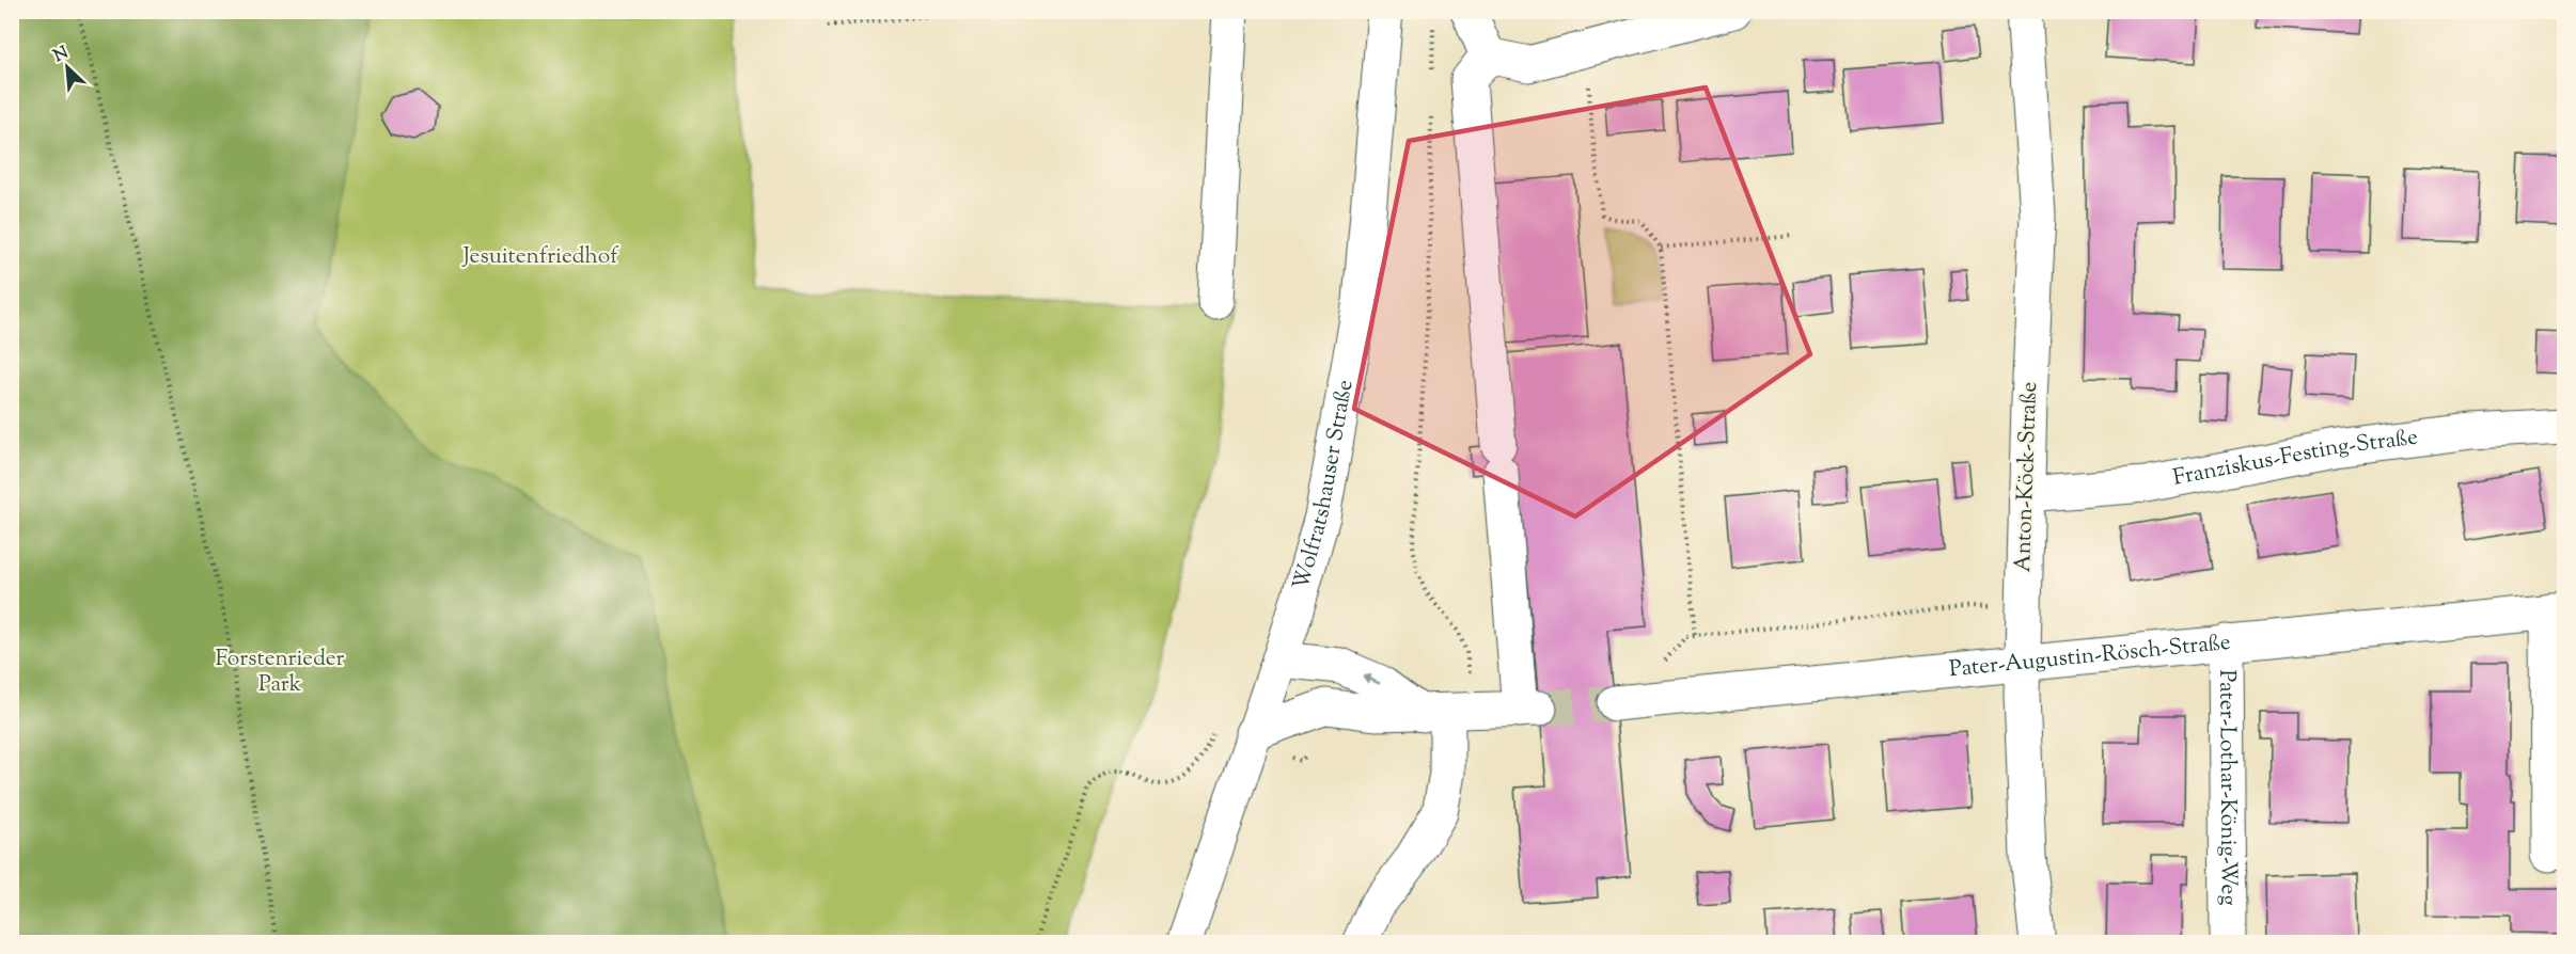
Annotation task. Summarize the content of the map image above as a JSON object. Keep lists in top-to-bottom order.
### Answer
{
  "streets": {
    "street": [
      "Franziskus-Festing-Straße",
      "Anton-Köck-Straße",
      "Wolfratshauser Straße",
      "Pater-Augustin-Rösch-Straße",
      "Pater-Lothar-König-Weg"
    ]
  },
  "crossings": [
    ["Franziskus-Festing-Straße", "Anton-Köck-Straße"],
    ["Anton-Köck-Straße", "Pater-Augustin-Rösch-Straße"],
    ["Pater-Augustin-Rösch-Straße", "Pater-Lothar-König-Weg"]
  ],
  "parks": ["Jesuitenfriedhof", "Forstenrieder Park"],
  "north": "top left"
}
